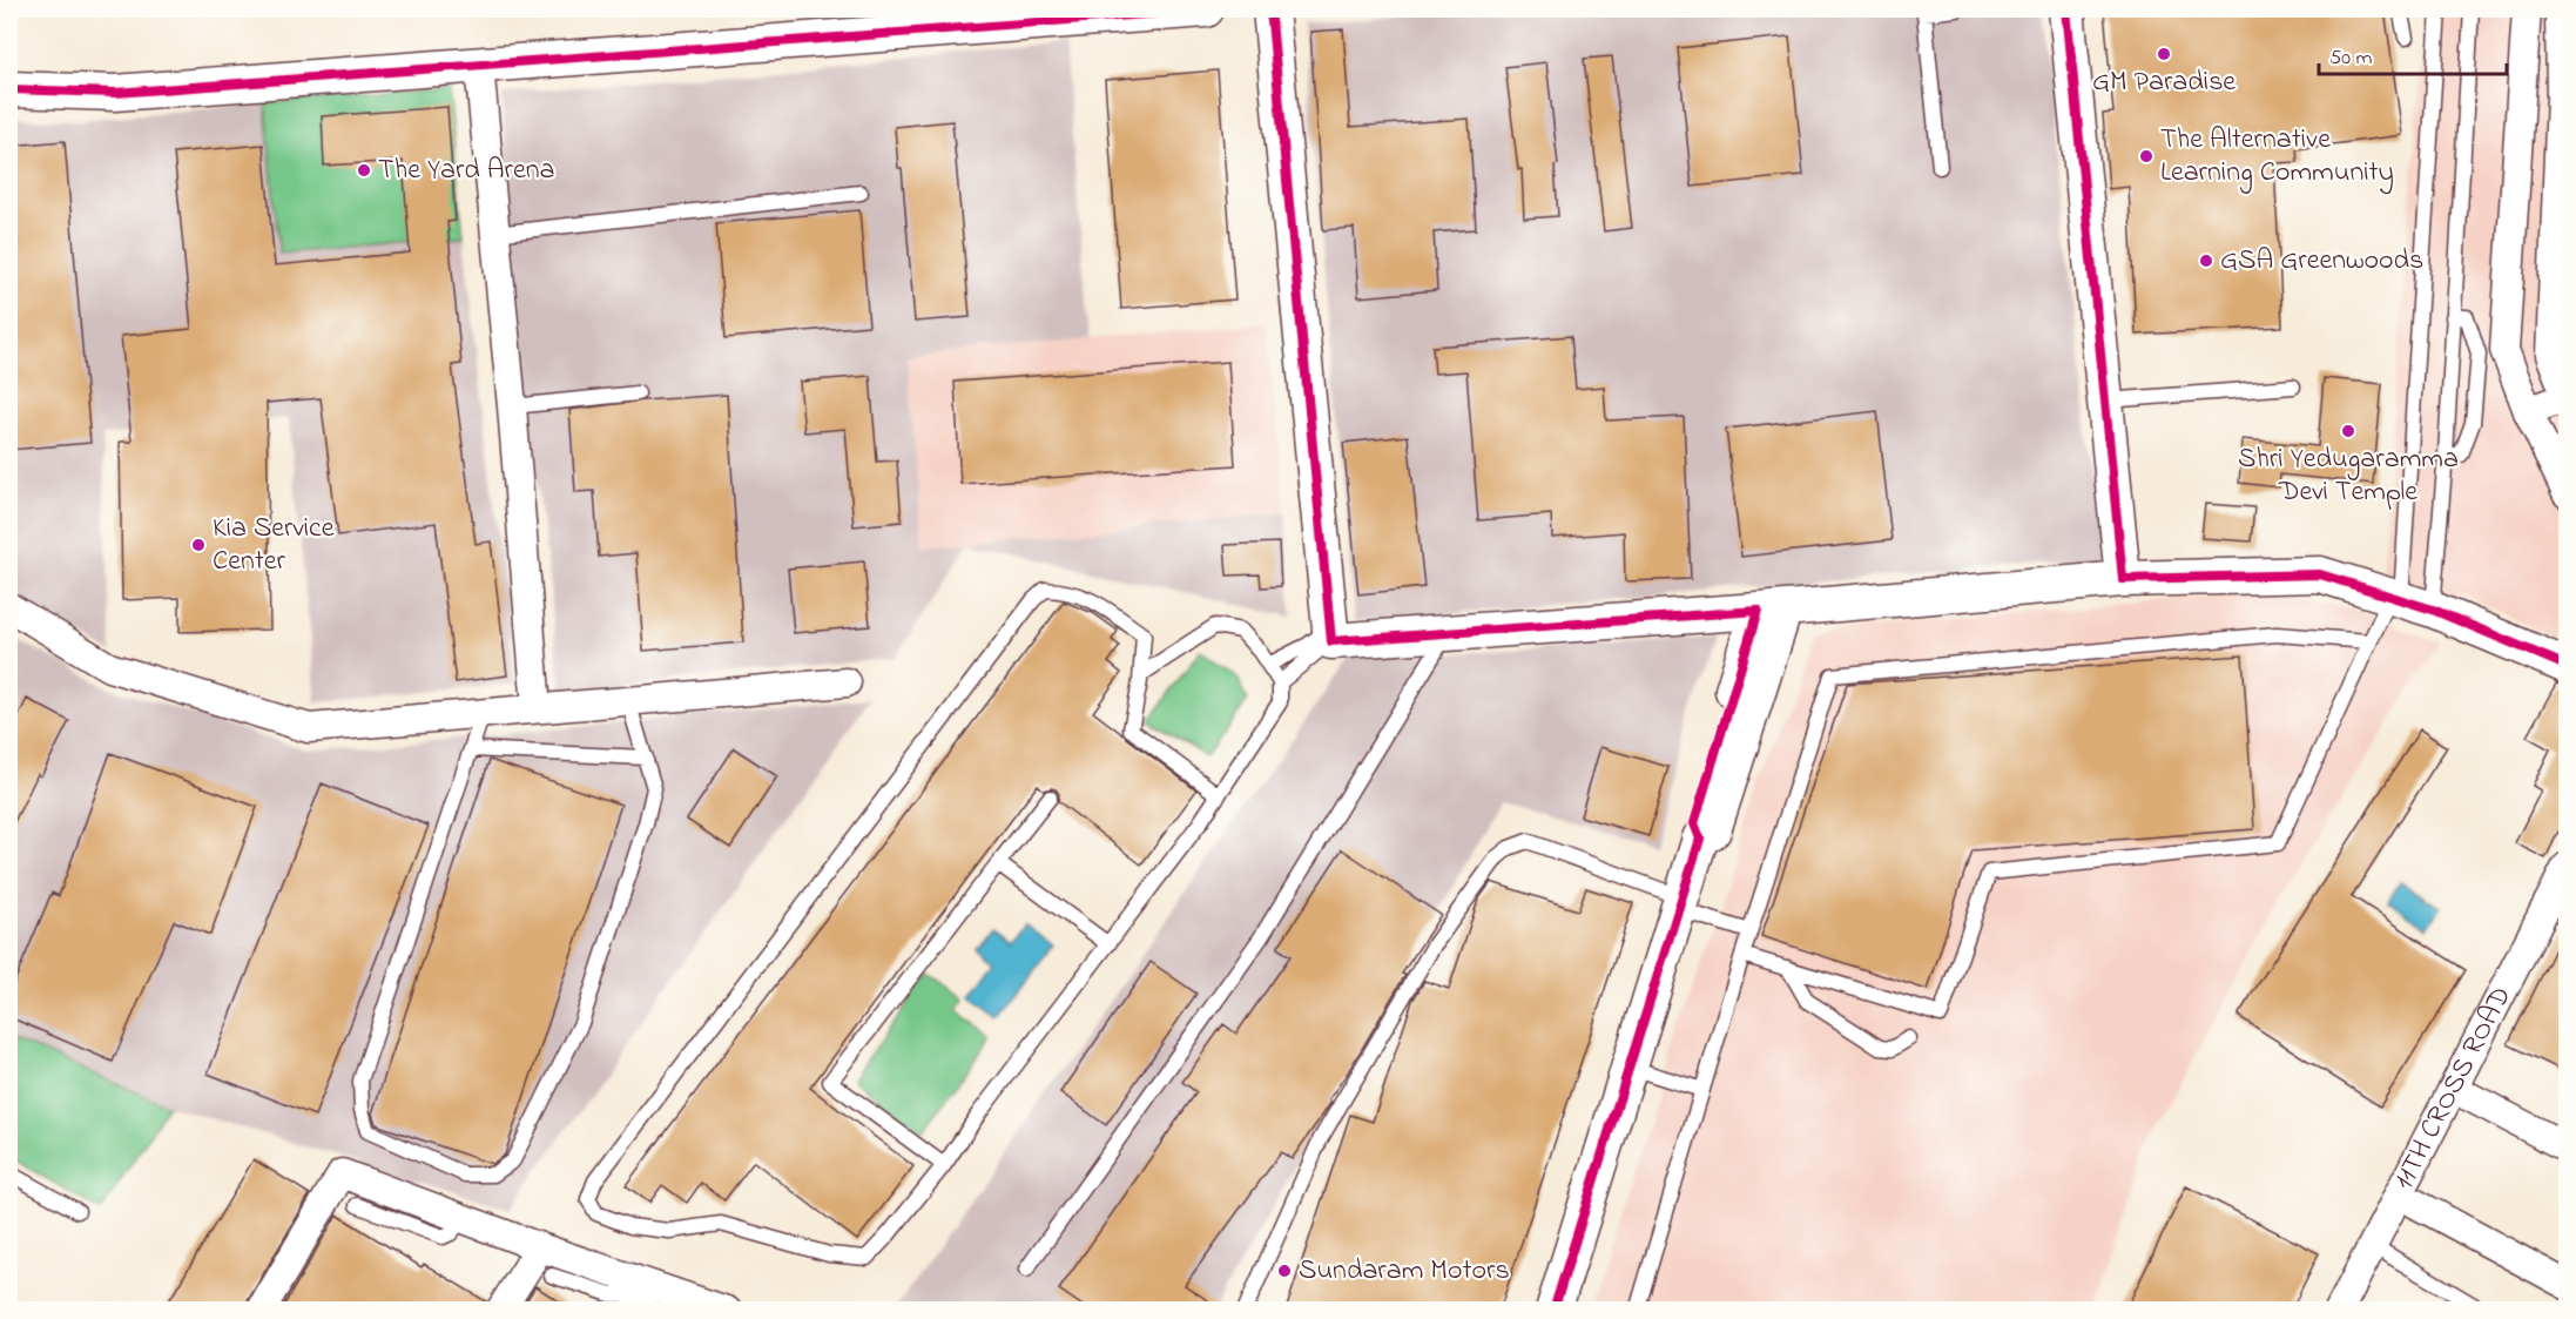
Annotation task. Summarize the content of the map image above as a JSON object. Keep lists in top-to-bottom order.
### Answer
{
  "streets": {
    "street": ["11TH CROSS ROAD"]
  },
  "places": [
    "GM Paradise",
    "The Alternative Learning Community",
    "The Yard Arena",
    "GSA Greenwoods",
    "Shri Yedugaramma Devi Temple",
    "Kia Service Center",
    "Sundaram Motors"
  ],
  "scale_bar": "50 m"
}
